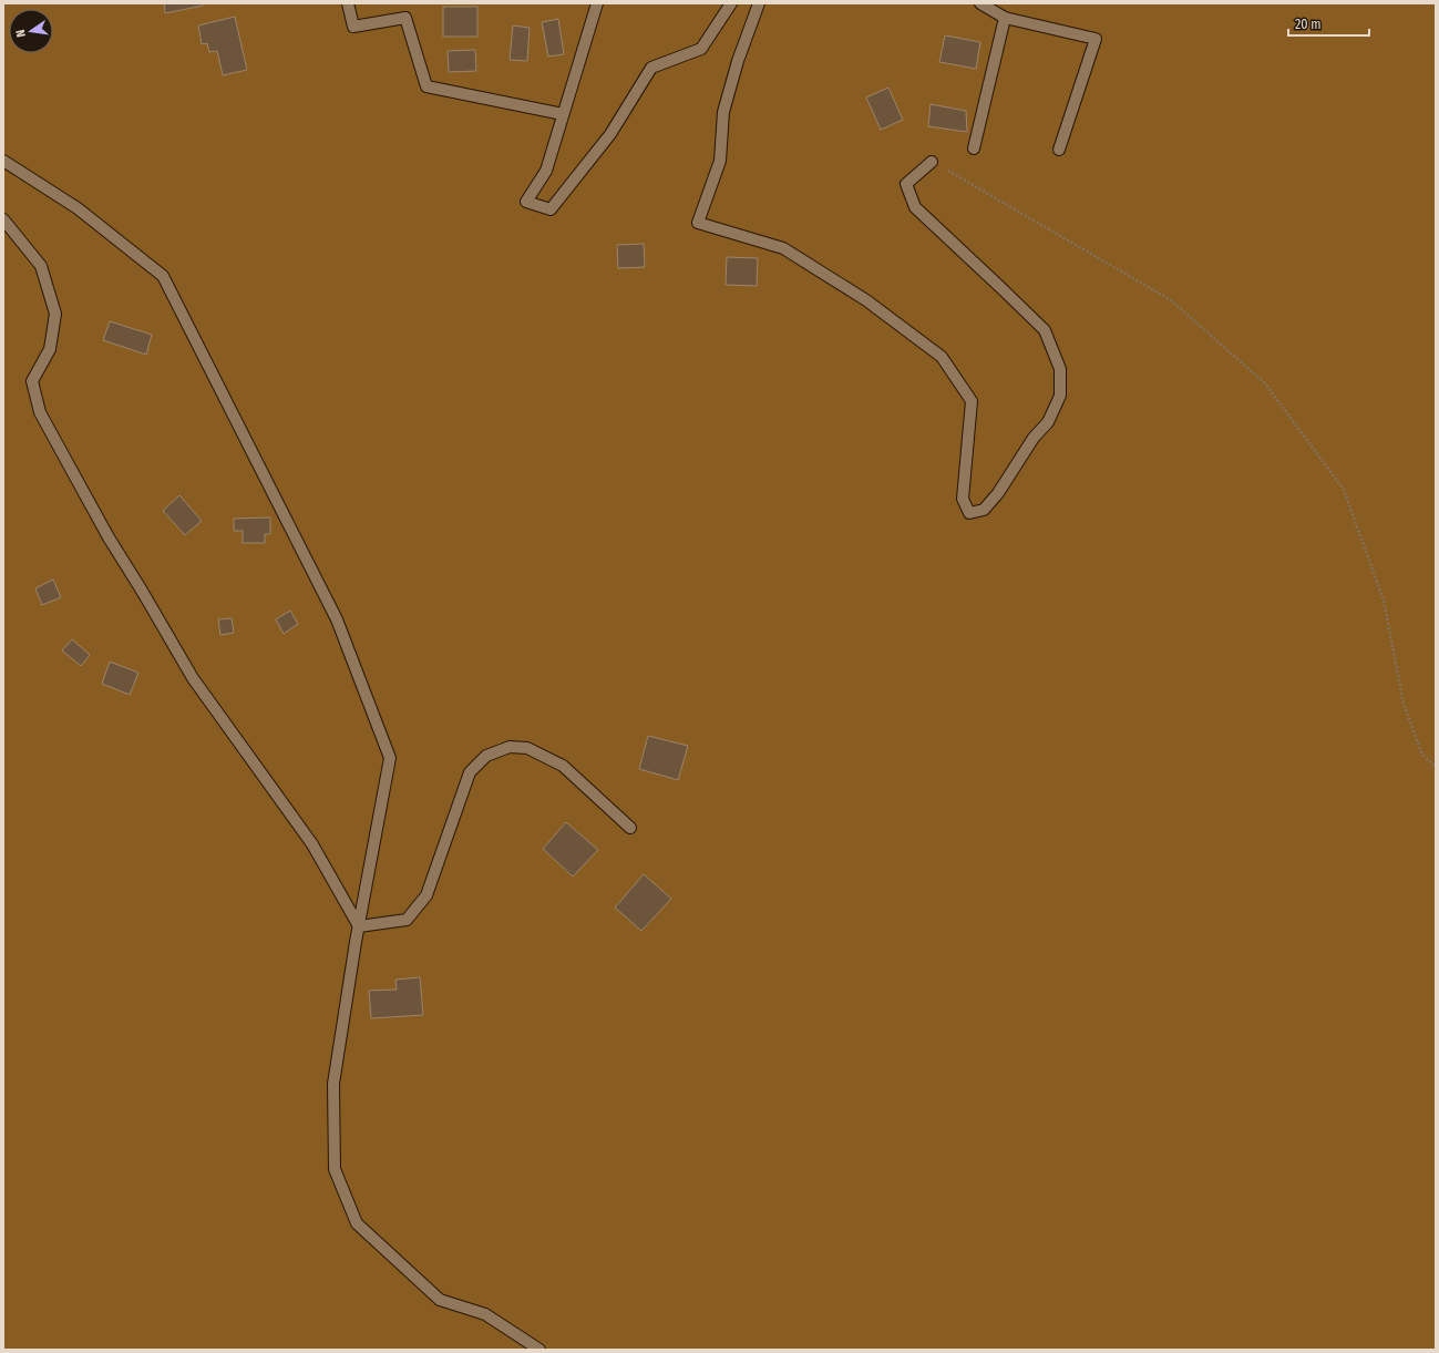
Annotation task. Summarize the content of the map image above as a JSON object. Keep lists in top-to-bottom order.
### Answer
{
  "scale_bar": "20 m",
  "north": "left"
}
